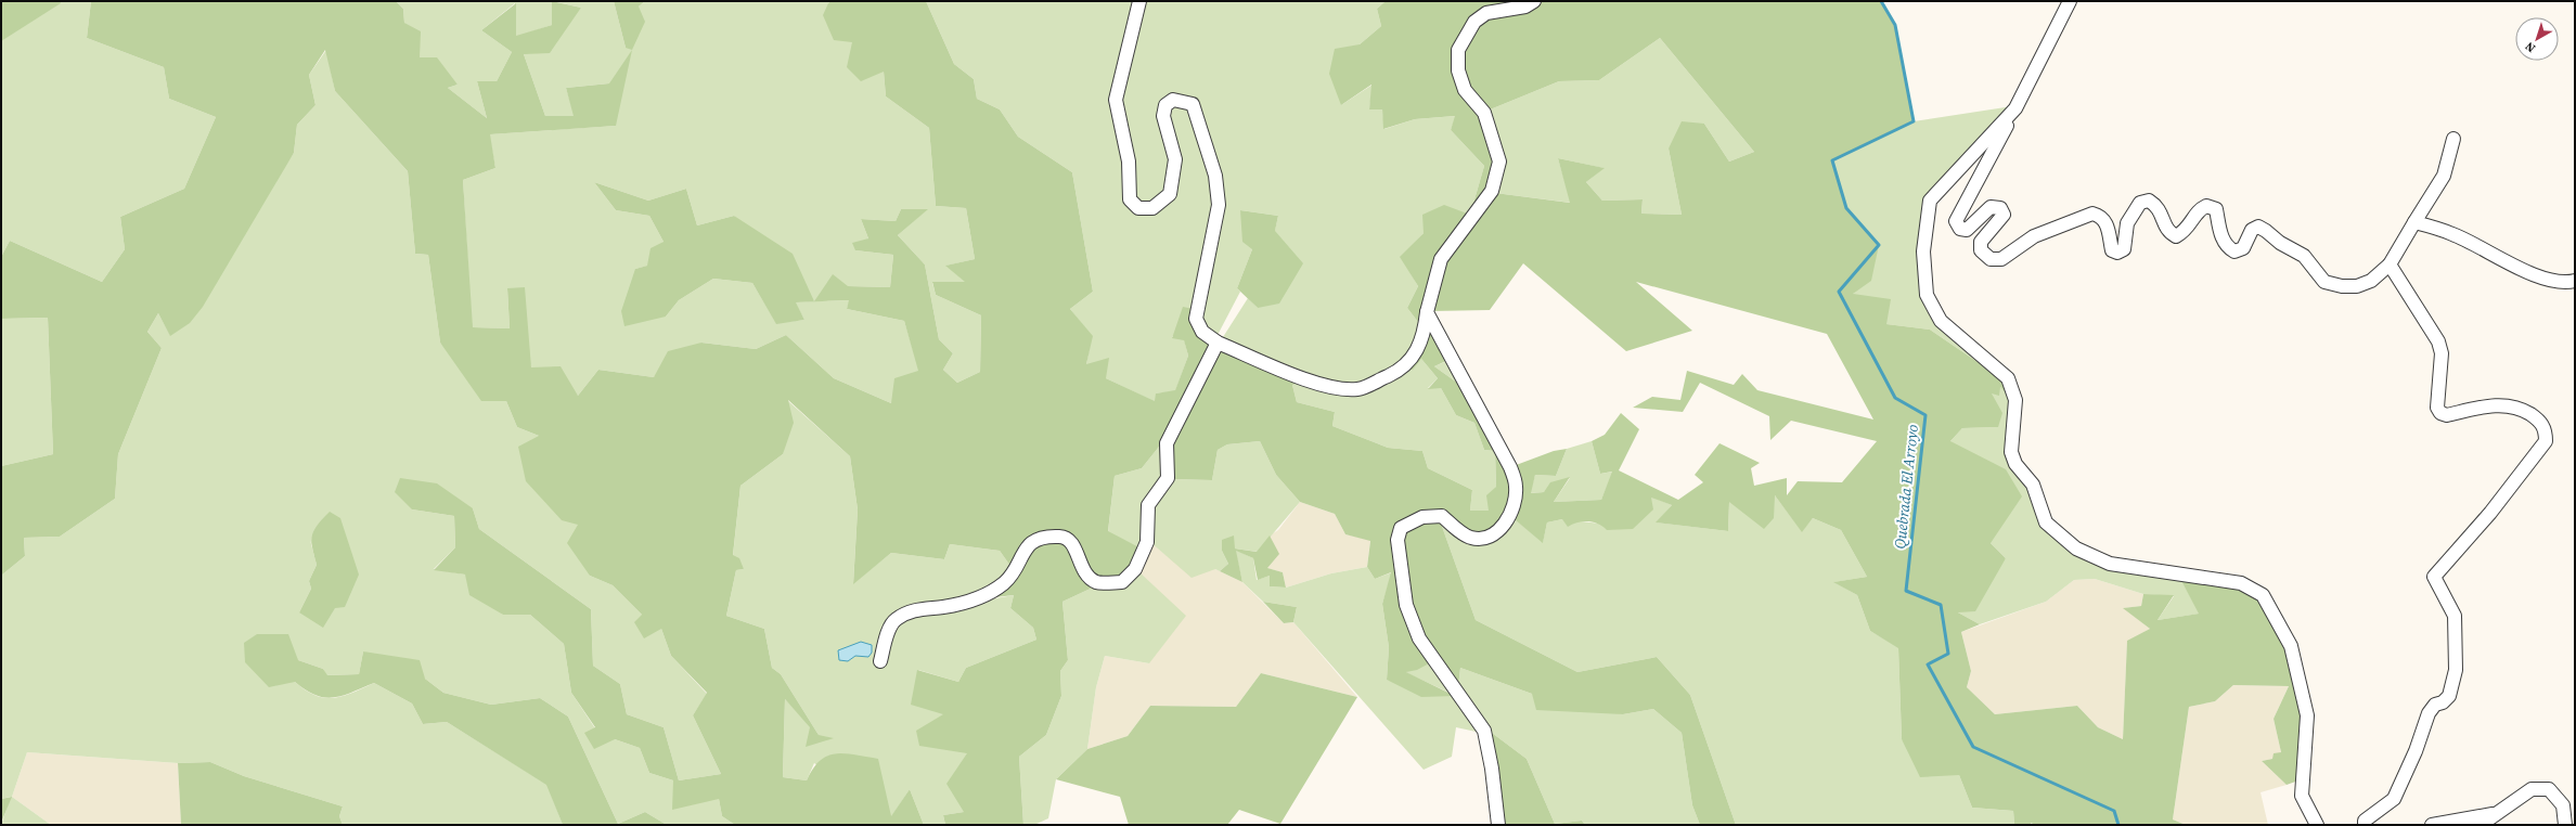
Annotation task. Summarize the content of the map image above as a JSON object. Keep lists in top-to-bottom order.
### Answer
{
  "water": ["Quebrada El Arroyo"],
  "north": "bottom left"
}
